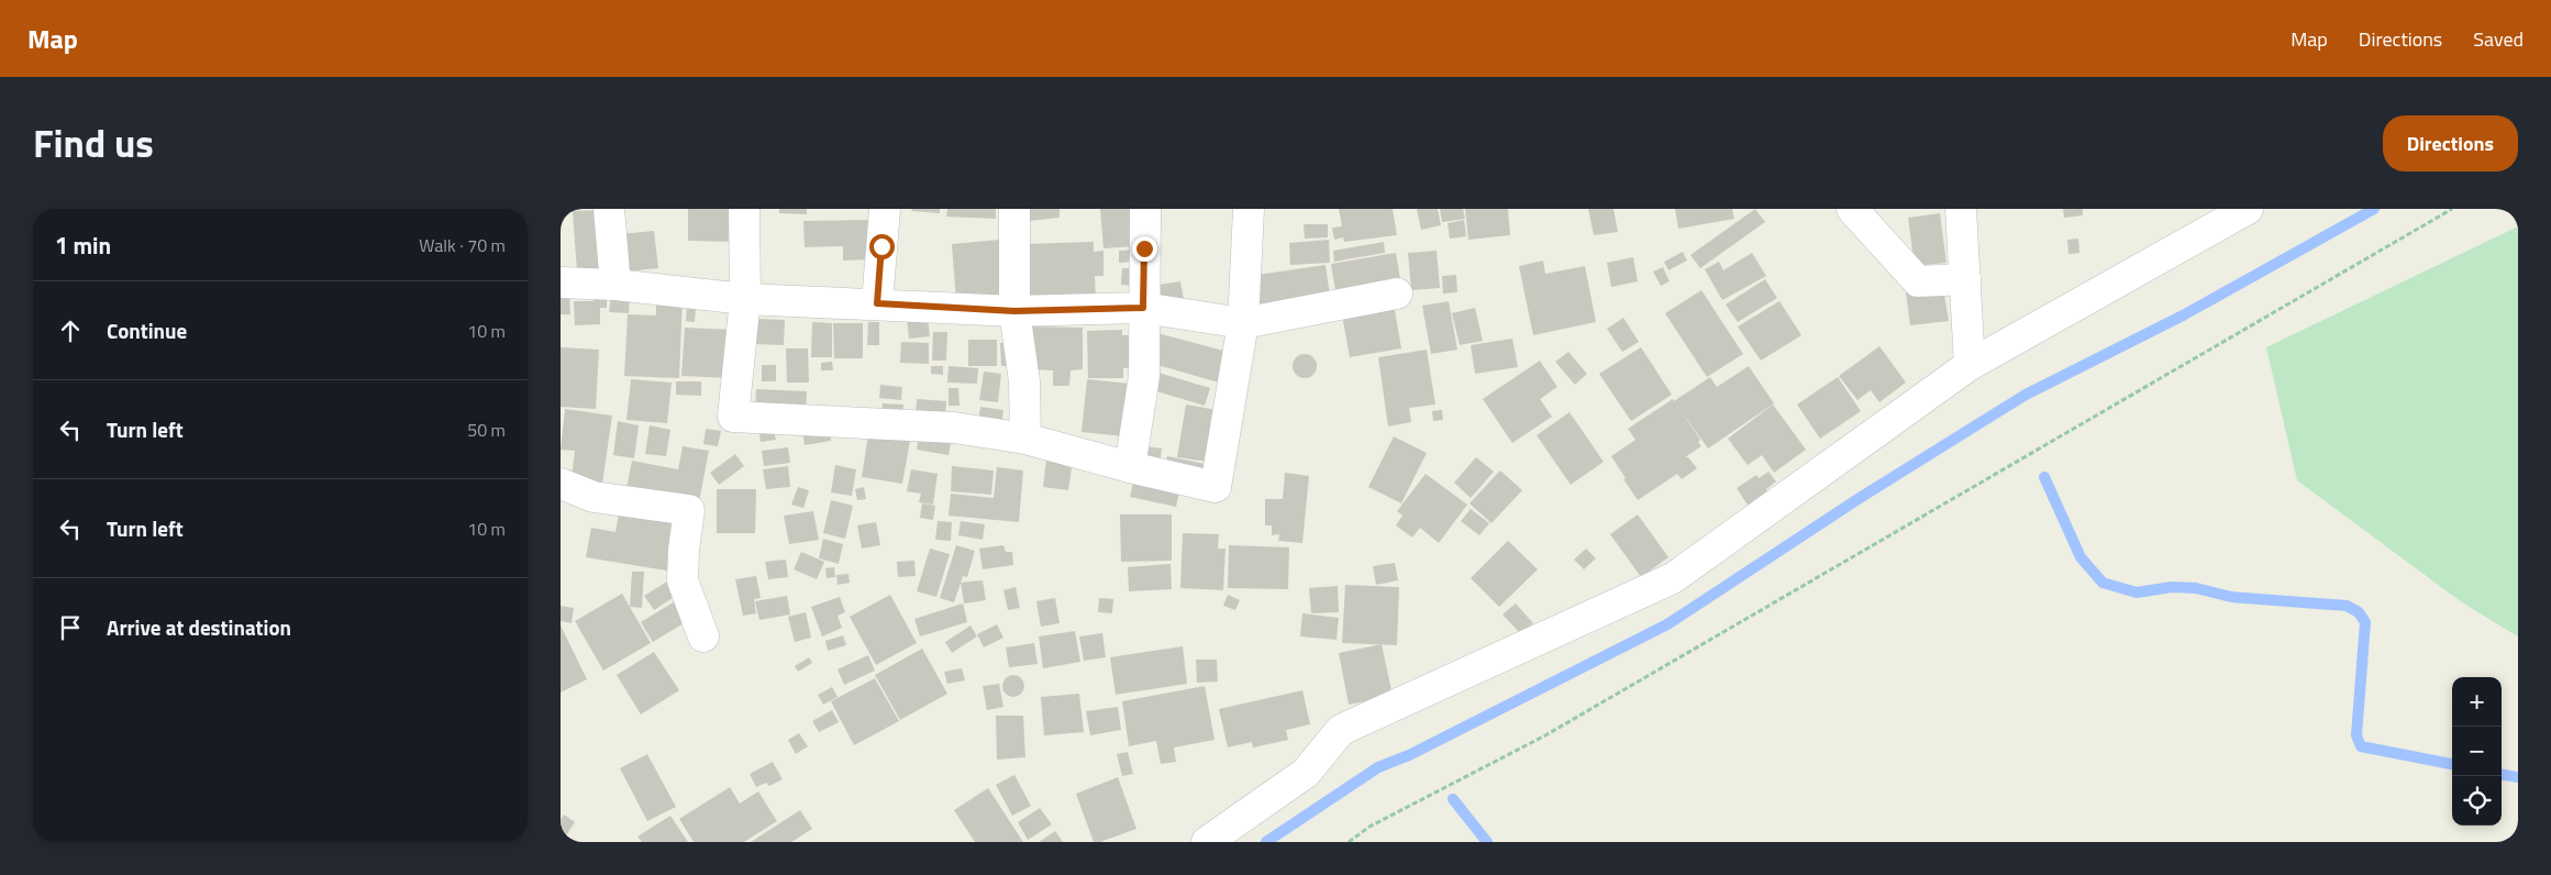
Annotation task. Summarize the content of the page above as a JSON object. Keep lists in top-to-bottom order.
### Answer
{
  "page": {
    "header": "Map",
    "nav": ["Map", "Directions", "Saved"],
    "title": "Find us",
    "buttons": "Directions",
    "heading": ["1 min", "Walk · 70 m"],
    "list": [
      ["Continue", "10 m"],
      ["Turn left", "50 m"],
      ["Turn left", "10 m"],
      "Arrive at destination"
    ],
    "map_buttons": ["+", "−"]
  }
}
